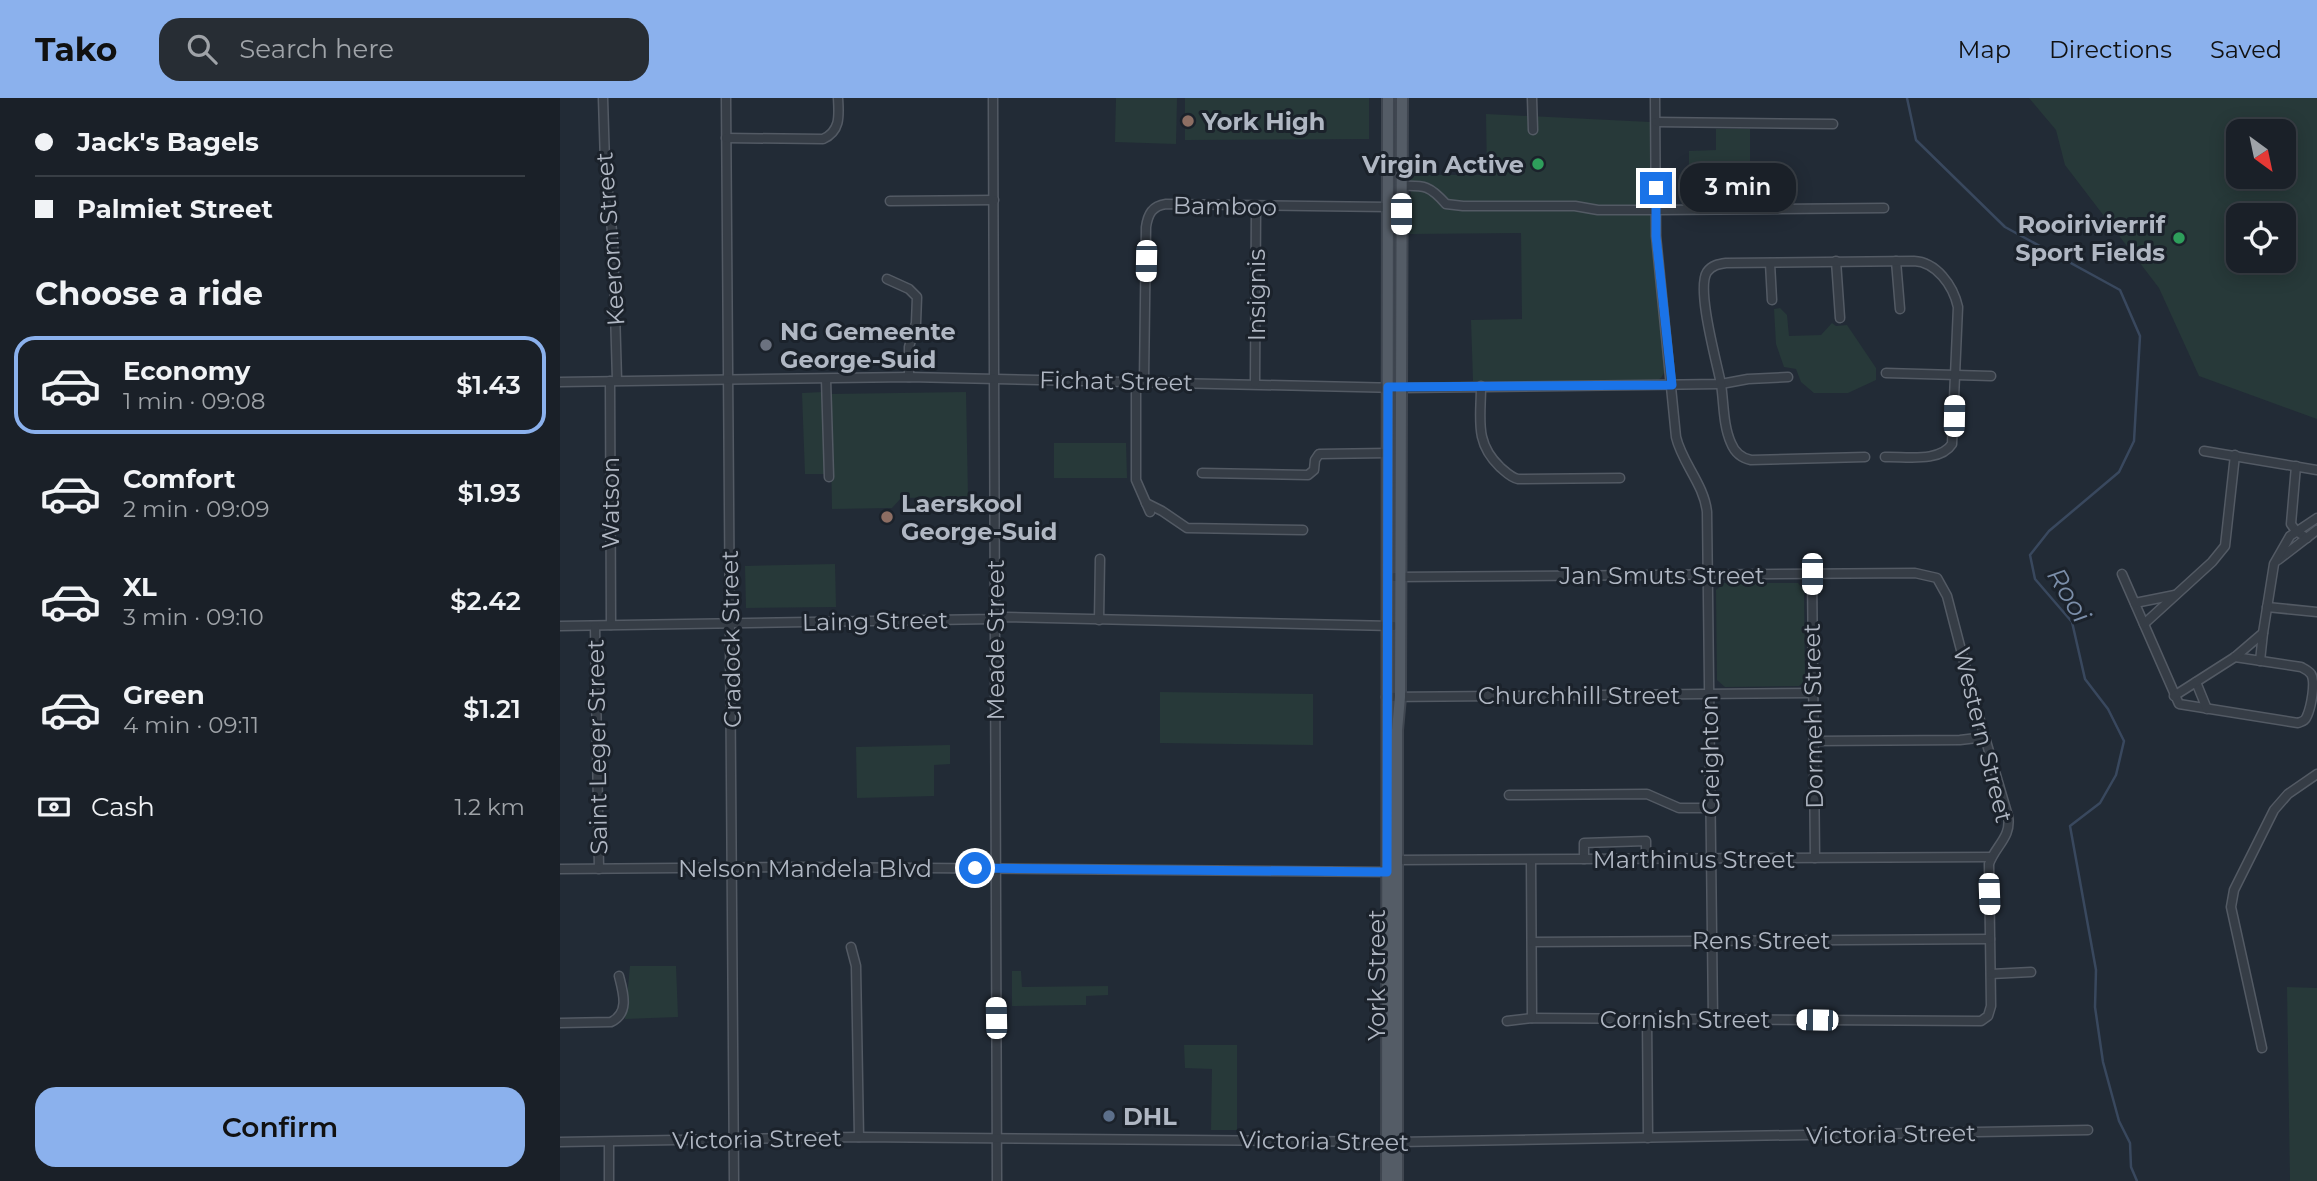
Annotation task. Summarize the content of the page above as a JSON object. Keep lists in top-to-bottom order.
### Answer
{
  "streets": {
    "main road": ["York Street"],
    "street": [
      "Bamboo",
      "Keerom Street",
      "Insignis",
      "Fichat Street",
      "Watson",
      "Jan Smuts Street",
      "Laing Street",
      "Cradock Street",
      "Meade Street",
      "Churchhill Street",
      "Dormehl Street",
      "Western Street",
      "Saint Leger Street",
      "Creighton",
      "Marthinus Street",
      "Nelson Mandela Blvd",
      "Rens Street",
      "Cornish Street",
      "Victoria Street"
    ]
  },
  "crossings": [
    ["Bamboo", "Insignis"],
    ["Bamboo", "Fichat Street"],
    ["Bamboo", "York Street"],
    ["Keerom Street", "Fichat Street"],
    ["Keerom Street", "Watson"],
    ["Insignis", "Fichat Street"],
    ["Fichat Street", "Watson"],
    ["Fichat Street", "Cradock Street"],
    ["Fichat Street", "Meade Street"],
    ["Fichat Street", "Creighton"],
    ["Fichat Street", "York Street"],
    ["Watson", "Laing Street"],
    ["Jan Smuts Street", "Dormehl Street"],
    ["Jan Smuts Street", "Western Street"],
    ["Jan Smuts Street", "Creighton"],
    ["Jan Smuts Street", "York Street"],
    ["Laing Street", "Cradock Street"],
    ["Laing Street", "Meade Street"],
    ["Laing Street", "Saint Leger Street"],
    ["Laing Street", "York Street"],
    ["Cradock Street", "Nelson Mandela Blvd"],
    ["Cradock Street", "Victoria Street"],
    ["Meade Street", "Nelson Mandela Blvd"],
    ["Meade Street", "Victoria Street"],
    ["Churchhill Street", "Dormehl Street"],
    ["Churchhill Street", "Creighton"],
    ["Churchhill Street", "York Street"],
    ["Dormehl Street", "Marthinus Street"],
    ["Western Street", "Marthinus Street"],
    ["Western Street", "Rens Street"],
    ["Western Street", "Cornish Street"],
    ["Saint Leger Street", "Nelson Mandela Blvd"],
    ["Creighton", "Marthinus Street"],
    ["Creighton", "Rens Street"],
    ["Creighton", "Cornish Street"],
    ["Marthinus Street", "York Street"],
    ["Nelson Mandela Blvd", "York Street"],
    ["York Street", "Victoria Street"]
  ],
  "water": ["Rooi"],
  "places": [
    "York High",
    "Virgin Active",
    "Rooirivierrif Sport Fields",
    "NG Gemeente George-Suid",
    "Laerskool George-Suid",
    "DHL"
  ],
  "north": "bottom right",
  "page": {
    "header": "Tako",
    "search": "Search here",
    "nav": ["Map", "Directions", "Saved"],
    "banner": ["Jack's Bagels", "Palmiet Street"],
    "bubble": "3 min",
    "heading": "Choose a ride",
    "list": [
      {
        "name": "Economy",
        "note": "1 min · 09:08",
        "value": "$1.43"
      },
      {
        "name": "Comfort",
        "note": "2 min · 09:09",
        "value": "$1.93"
      },
      {
        "name": "XL",
        "note": "3 min · 09:10",
        "value": "$2.42"
      },
      {
        "name": "Green",
        "note": "4 min · 09:11",
        "value": "$1.21"
      }
    ],
    "pay": ["Cash", "1.2 km"],
    "buttons": "Confirm"
  }
}
